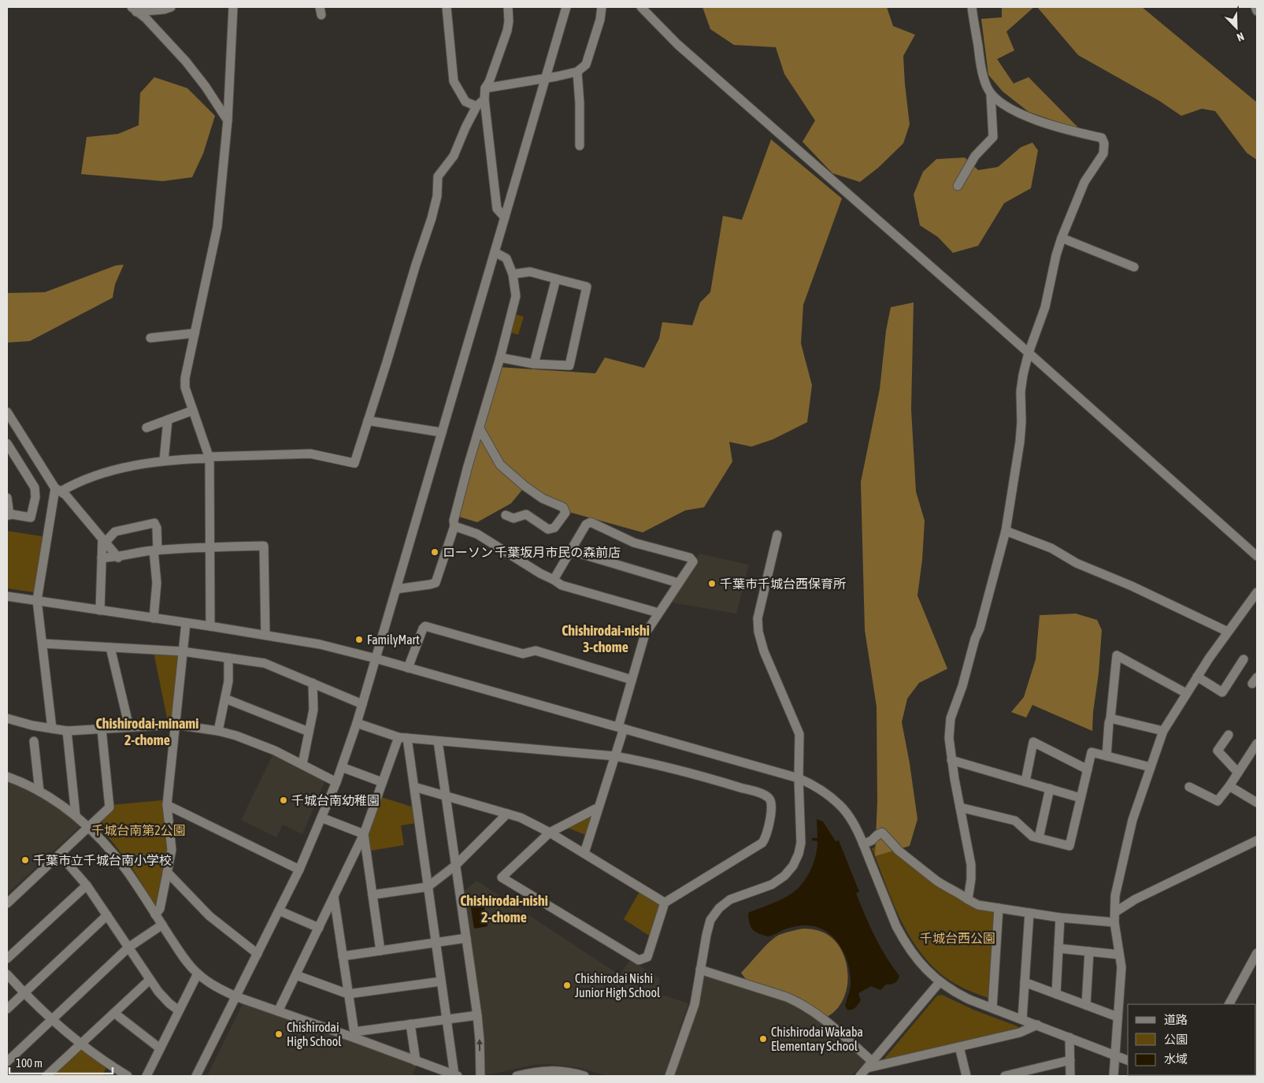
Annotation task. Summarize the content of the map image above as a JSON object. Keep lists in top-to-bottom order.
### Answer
{
  "districts": ["Chishirodai-nishi 3-chome", "Chishirodai-minami 2-chome", "Chishirodai-nishi 2-chome"],
  "parks": ["千城台南第2公園", "千城台西公園"],
  "places": [
    "ローソン 千葉坂月市民の森前店",
    "千葉市千城台西保育所",
    "FamilyMart",
    "千城台南幼稚園",
    "千葉市立千城台南小学校",
    "Chishirodai Nishi Junior High School",
    "Chishirodai High School",
    "Chishirodai Wakaba Elementary School"
  ],
  "legend": ["道路", "公園", "水域"],
  "scale_bar": "100 m",
  "north": "bottom right"
}
